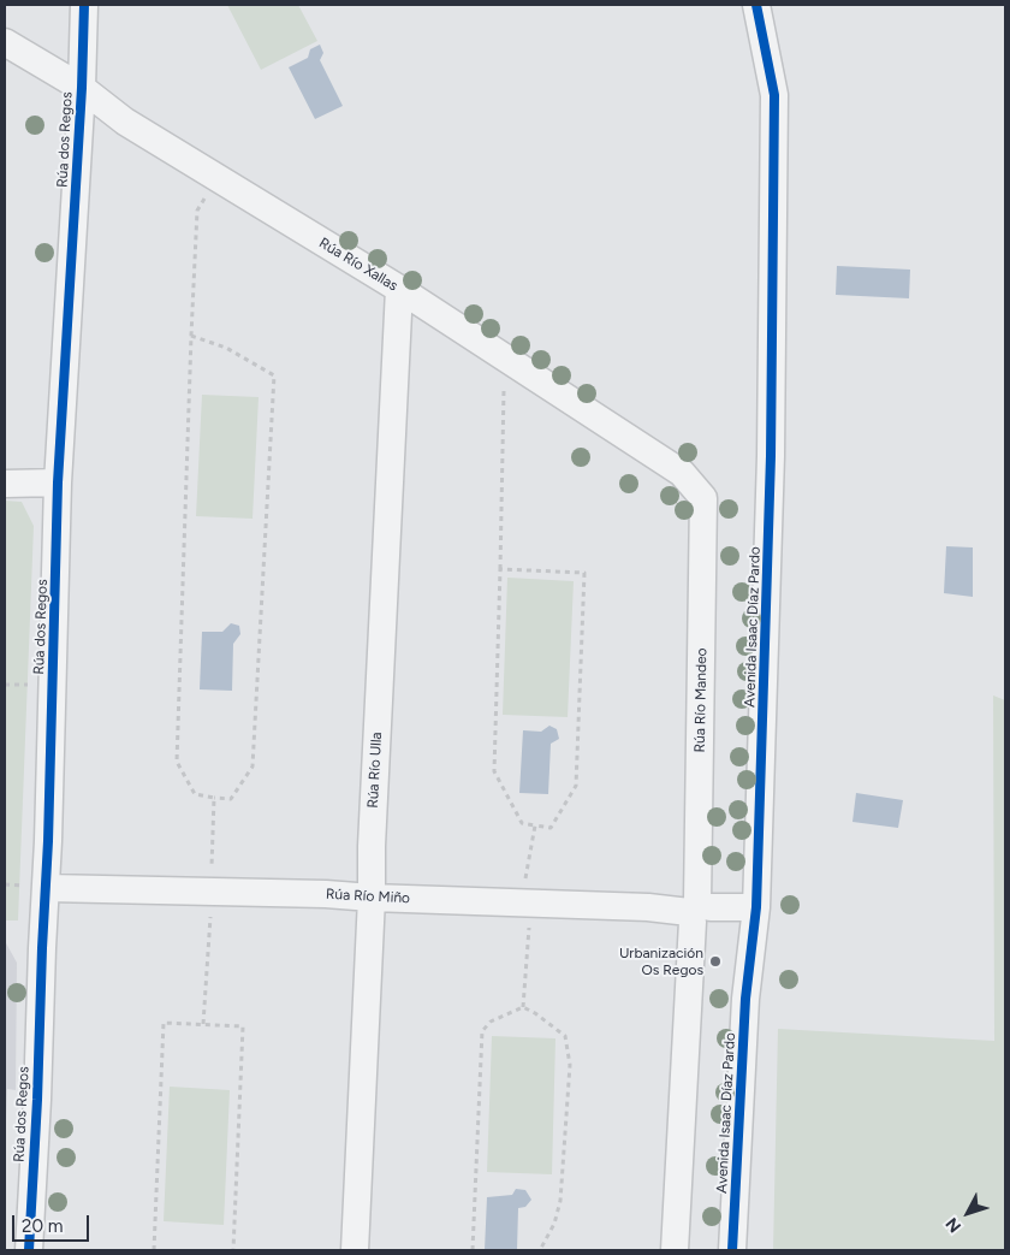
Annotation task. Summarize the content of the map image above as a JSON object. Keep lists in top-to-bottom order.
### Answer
{
  "streets": {
    "street": [
      "Rúa dos Regos",
      "Rúa Río Xallas",
      "Avenida Isaac Díaz Pardo",
      "Rúa Río Mandeo",
      "Rúa Río Ulla",
      "Rúa Río Miño"
    ]
  },
  "crossings": [
    ["Rúa dos Regos", "Rúa Río Xallas"],
    ["Rúa dos Regos", "Rúa Río Miño"],
    ["Rúa Río Xallas", "Rúa Río Mandeo"],
    ["Rúa Río Xallas", "Rúa Río Ulla"],
    ["Avenida Isaac Díaz Pardo", "Rúa Río Miño"],
    ["Rúa Río Mandeo", "Rúa Río Miño"],
    ["Rúa Río Ulla", "Rúa Río Miño"]
  ],
  "places": ["Urbanización Os Regos"],
  "scale_bar": "20 m",
  "north": "bottom left"
}
